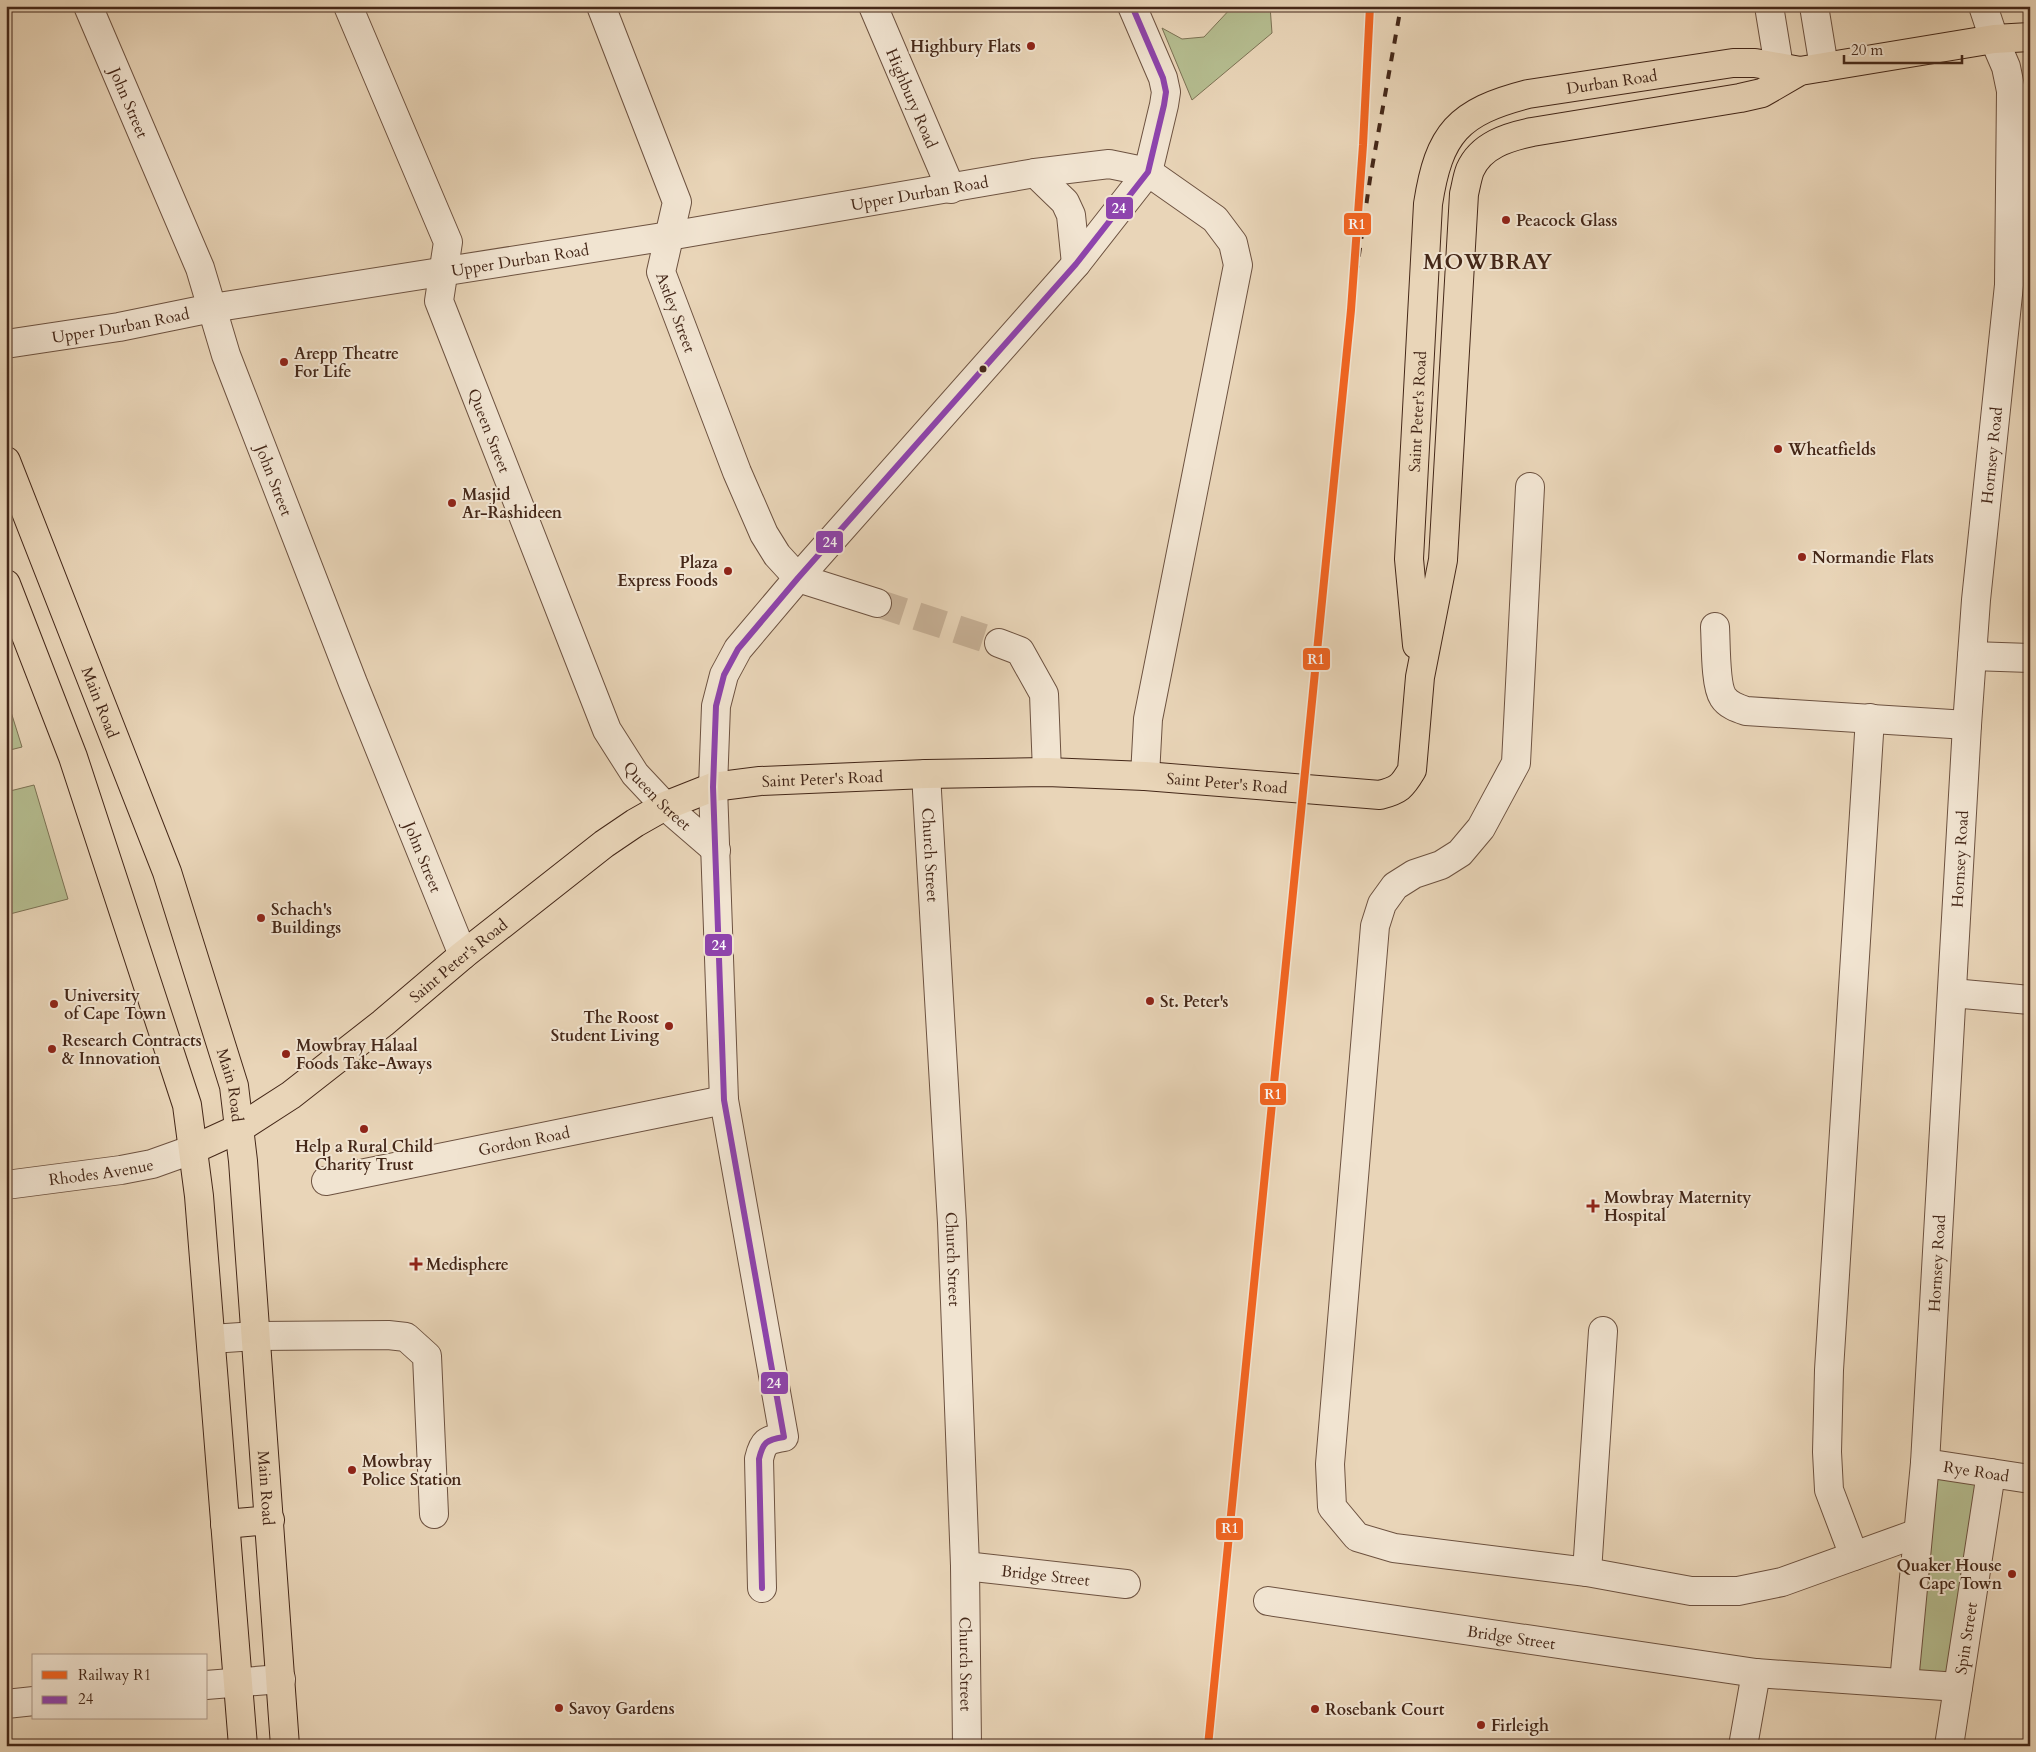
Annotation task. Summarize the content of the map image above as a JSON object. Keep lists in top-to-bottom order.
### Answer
{
  "streets": {
    "main road": ["Durban Road", "Saint Peter's Road", "Main Road"],
    "street": [
      "Highbury Road",
      "John Street",
      "Upper Durban Road",
      "Astley Street",
      "Queen Street",
      "Hornsey Road",
      "Church Street",
      "Gordon Road",
      "Rhodes Avenue",
      "Rye Road",
      "Bridge Street",
      "Spin Street"
    ]
  },
  "crossings": [
    ["Durban Road", "Saint Peter's Road"],
    ["Durban Road", "Hornsey Road"],
    ["Highbury Road", "Upper Durban Road"],
    ["John Street", "Upper Durban Road"],
    ["John Street", "Saint Peter's Road"],
    ["Upper Durban Road", "Astley Street"],
    ["Upper Durban Road", "Queen Street"],
    ["Saint Peter's Road", "Queen Street"],
    ["Saint Peter's Road", "Main Road"],
    ["Saint Peter's Road", "Church Street"],
    ["Saint Peter's Road", "Rhodes Avenue"],
    ["Hornsey Road", "Rye Road"],
    ["Hornsey Road", "Bridge Street"],
    ["Church Street", "Bridge Street"],
    ["Rye Road", "Spin Street"],
    ["Bridge Street", "Spin Street"]
  ],
  "districts": ["MOWBRAY"],
  "places": {
    "other": [
      "Highbury Flats",
      "Peacock Glass",
      "Arepp Theatre For Life",
      "Wheatfields",
      "Masjid Ar-Rashideen",
      "Normandie Flats",
      "Plaza Express Foods",
      "Schach's Buildings",
      "St. Peter's",
      "University of Cape Town",
      "The Roost Student Living",
      "Research Contracts & Innovation",
      "Mowbray Halaal Foods Take-Aways",
      "Help a Rural Child Charity Trust",
      "Mowbray Police Station",
      "Quaker House Cape Town",
      "Savoy Gardens",
      "Rosebank Court",
      "Firleigh"
    ],
    "health": ["Mowbray Maternity Hospital", "Medisphere"]
  },
  "lines": ["rail line R1", "transit line 24"],
  "legend": ["Railway R1", "24"],
  "scale_bar": "20 m"
}
